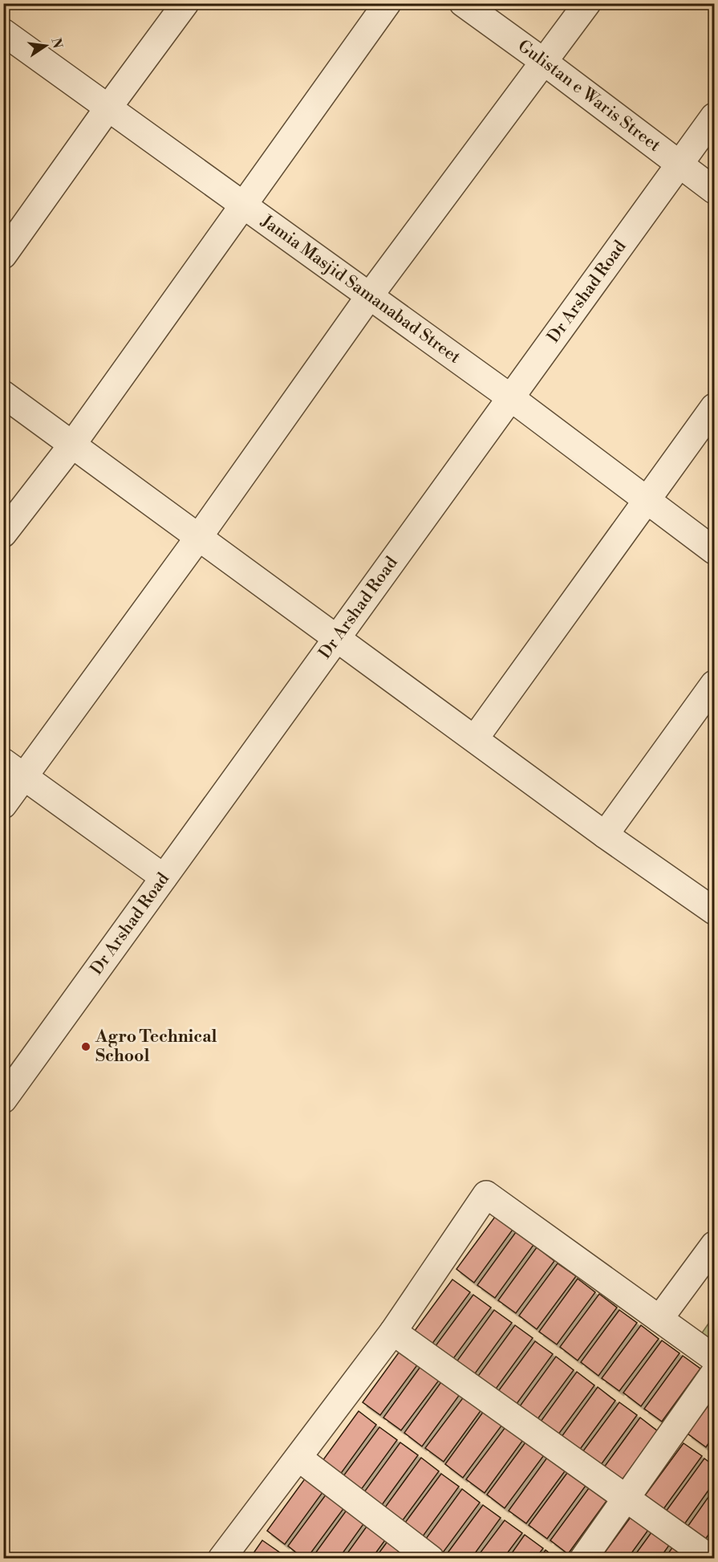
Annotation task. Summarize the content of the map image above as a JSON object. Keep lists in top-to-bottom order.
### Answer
{
  "streets": {
    "street": ["Gulistan e Waris Street", "Jamia Masjid Samanabad Street", "Dr Arshad Road"]
  },
  "crossings": [
    ["Gulistan e Waris Street", "Dr Arshad Road"],
    ["Jamia Masjid Samanabad Street", "Dr Arshad Road"]
  ],
  "places": ["Agro Technical School"],
  "north": "right"
}
